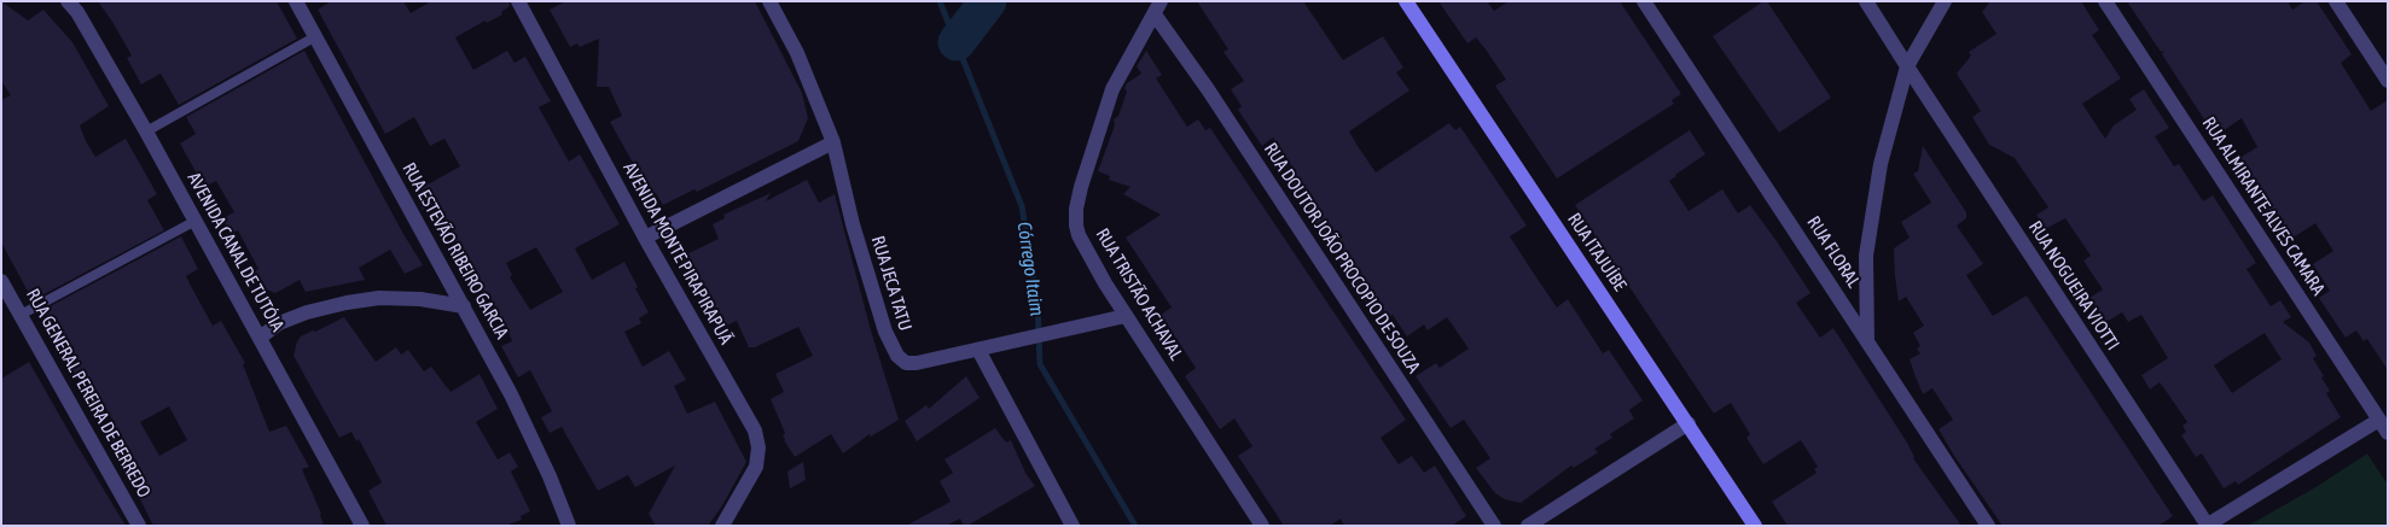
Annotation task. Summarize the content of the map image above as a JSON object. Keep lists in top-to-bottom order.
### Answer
{
  "streets": {
    "main road": ["RUA ITAJUÍBE"],
    "street": [
      "RUA ALMIRANTE ALVES CAMARA",
      "RUA ESTEVÃO RIBEIRO GARCIA",
      "AVENIDA CANAL DE TUTÓIA",
      "RUA FLORAL",
      "AVENIDA MONTE PIRAPIRAPUÃ",
      "RUA DOUTOR JOÃO PROCOPIO DE SOUZA",
      "RUA JECA TATU",
      "RUA NOGUEIRA VIOTTI",
      "RUA TRISTÃO ACHAVAL",
      "RUA GENERAL PEREIRA DE BERREDO"
    ]
  },
  "crossings": [
    ["RUA DOUTOR JOÃO PROCOPIO DE SOUZA", "RUA TRISTÃO ACHAVAL"],
    ["RUA JECA TATU", "RUA TRISTÃO ACHAVAL"]
  ],
  "water": ["Córrego Itaim"]
}
